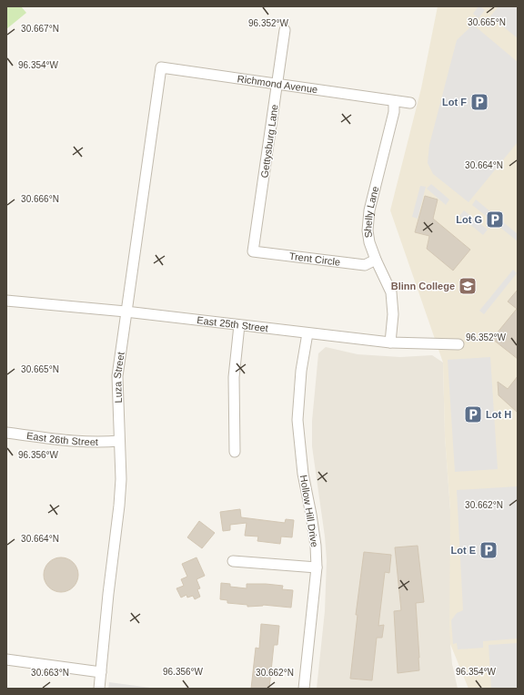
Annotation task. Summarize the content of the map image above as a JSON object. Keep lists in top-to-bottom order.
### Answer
{
  "streets": {
    "street": [
      "Richmond Avenue",
      "Gettysburg Lane",
      "Shelly Lane",
      "Trent Circle",
      "East 25th Street",
      "Luza Street",
      "East 26th Street",
      "Hollow Hill Drive"
    ]
  },
  "crossings": [
    ["Richmond Avenue", "Gettysburg Lane"],
    ["Richmond Avenue", "Shelly Lane"],
    ["Richmond Avenue", "Luza Street"],
    ["Gettysburg Lane", "Trent Circle"],
    ["Shelly Lane", "Trent Circle"],
    ["Shelly Lane", "East 25th Street"],
    ["East 25th Street", "Luza Street"],
    ["East 25th Street", "Hollow Hill Drive"],
    ["Luza Street", "East 26th Street"]
  ],
  "places": {
    "parking": [
      "Lot F",
      "Lot G",
      "Lot H",
      "Lot E"
    ],
    "school or university": ["Blinn College"]
  },
  "coordinates": [
    "30.665°N",
    "96.352°W",
    "30.667°N",
    "96.354°W",
    "30.664°N",
    "30.666°N",
    "96.356°W",
    "30.662°N",
    "30.663°N"
  ]
}
